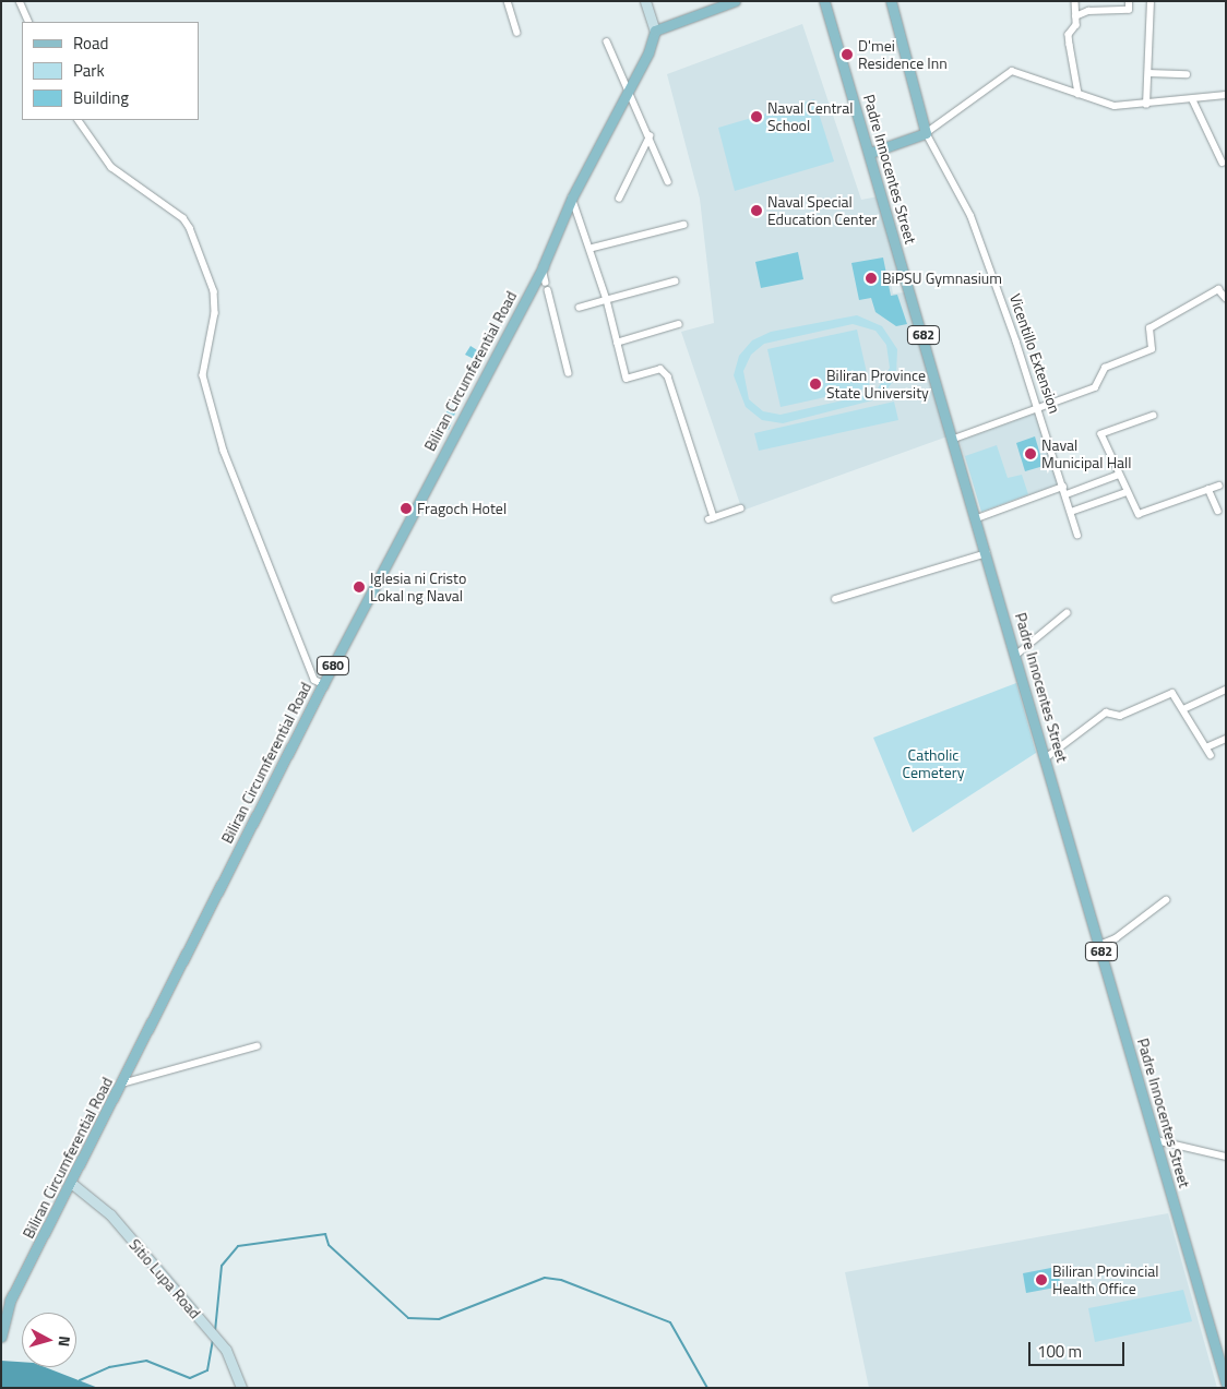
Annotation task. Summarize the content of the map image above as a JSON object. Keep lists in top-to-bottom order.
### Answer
{
  "streets": {
    "main road": [
      "Padre Innocentes Street",
      "682",
      "Vicentillo Extension",
      "Biliran Circumferential Road",
      "680"
    ],
    "street": ["Sitio Lupa Road"]
  },
  "crossings": [
    ["Biliran Circumferential Road", "Sitio Lupa Road"]
  ],
  "parks": ["Catholic Cemetery"],
  "places": [
    "D'mei Residence Inn",
    "Naval Central School",
    "Naval Special Education Center",
    "BiPSU Gymnasium",
    "Biliran Province State University",
    "Naval Municipal Hall",
    "Fragoch Hotel",
    "Iglesia ni Cristo Lokal ng Naval",
    "Biliran Provincial Health Office"
  ],
  "legend": ["Road", "Park", "Building"],
  "scale_bar": "100 m",
  "north": "right"
}
